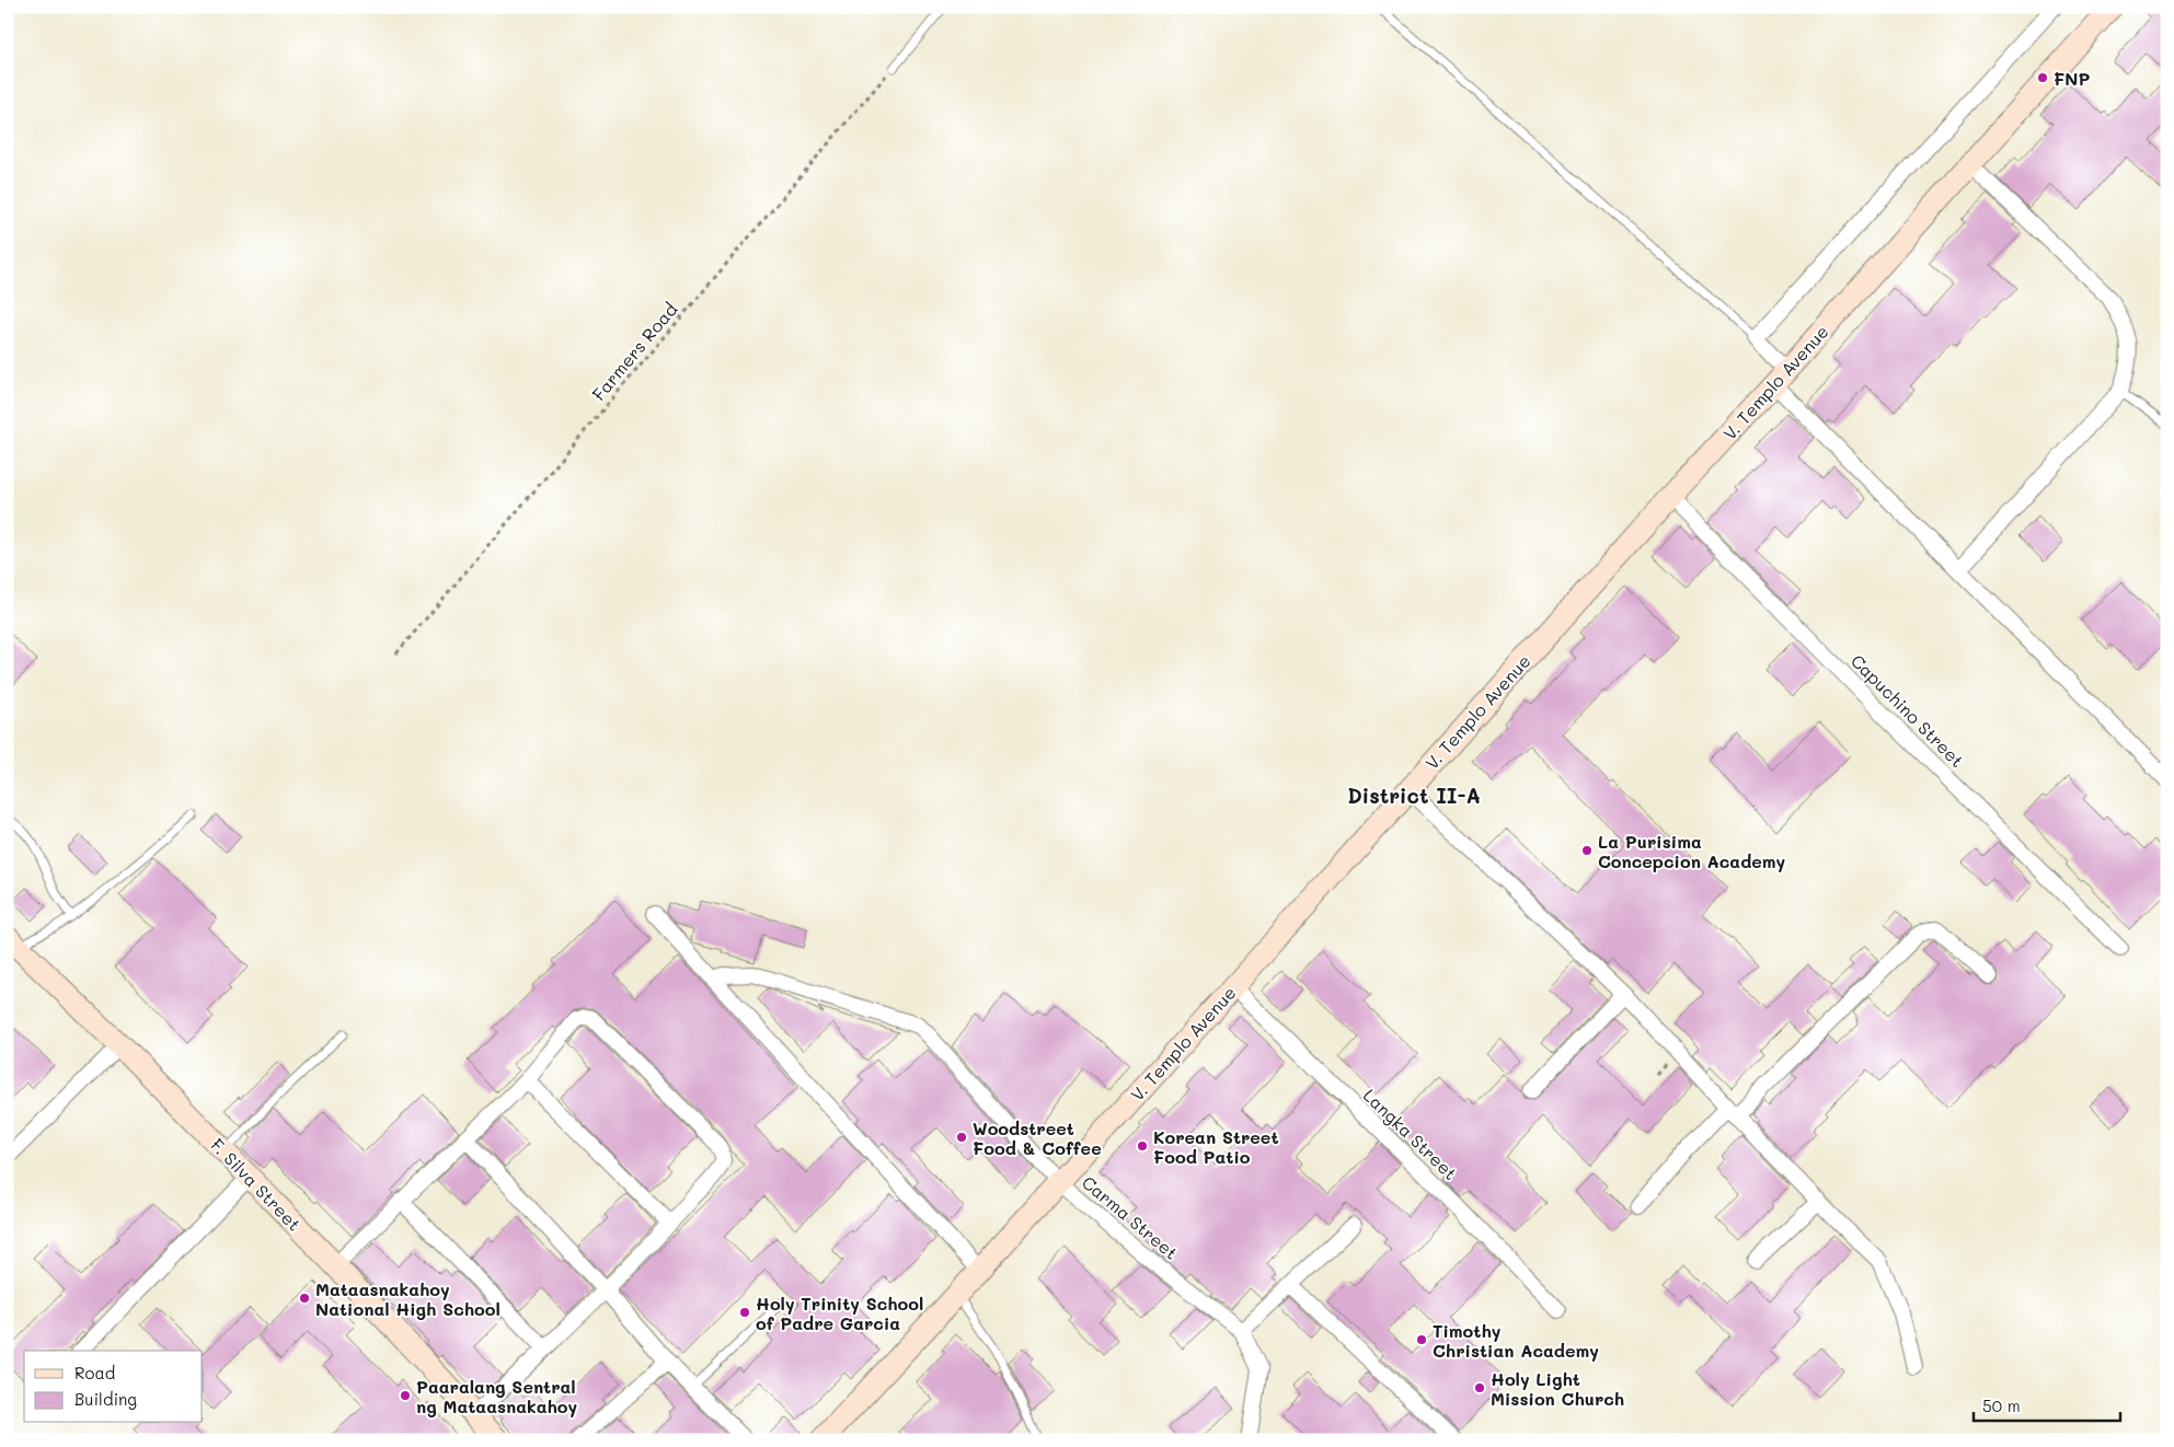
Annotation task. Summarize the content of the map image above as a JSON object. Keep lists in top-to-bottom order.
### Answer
{
  "streets": {
    "main road": ["V. Templo Avenue", "F. Silva Street"],
    "street": ["Capuchino Street", "Langka Street", "Carma Street"],
    "path": ["Farmers Road"]
  },
  "crossings": [
    ["V. Templo Avenue", "Capuchino Street"],
    ["V. Templo Avenue", "Langka Street"],
    ["V. Templo Avenue", "Carma Street"]
  ],
  "districts": ["District II-A"],
  "places": [
    "FNP",
    "La Purisima Concepcion Academy",
    "Woodstreet Food & Coffee",
    "Korean Street Food Patio",
    "Mataasnakahoy National High School",
    "Holy Trinity School of Padre Garcia",
    "Timothy Christian Academy",
    "Holy Light Mission Church",
    "Paaralang Sentral ng Mataasnakahoy"
  ],
  "legend": ["Road", "Building"],
  "scale_bar": "50 m"
}
